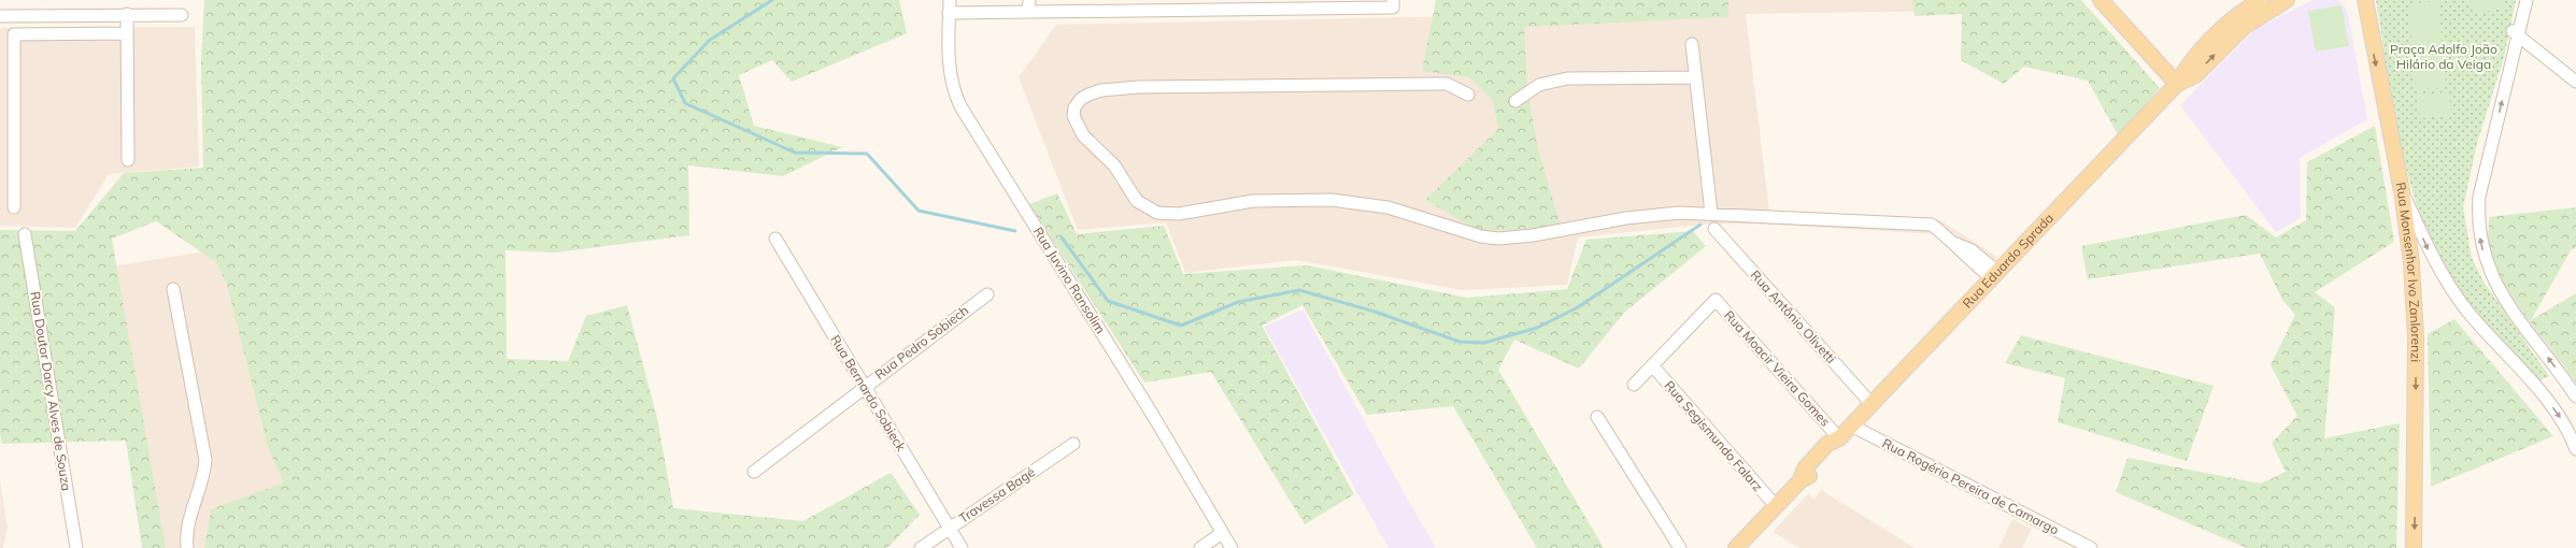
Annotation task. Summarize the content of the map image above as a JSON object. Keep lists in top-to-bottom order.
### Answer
{
  "streets": {
    "main road": ["Rua Eduardo Sprada", "Rua Monsenhor Ivo Zanlorenzi"],
    "street": [
      "Rua Juvino Ransolim",
      "Rua Antônio Olivetti",
      "Rua Pedro Sobiech",
      "Rua Moacir Vieira Gomes",
      "Rua Doutor Darcy Alves de Souza",
      "Rua Bernardo Sobieck",
      "Rua Segismundo Falarz",
      "Rua Rogério Pereira de Camargo",
      "Travessa Bagé"
    ]
  },
  "crossings": [
    ["Rua Eduardo Sprada", "Rua Antônio Olivetti"],
    ["Rua Eduardo Sprada", "Rua Moacir Vieira Gomes"],
    ["Rua Eduardo Sprada", "Rua Segismundo Falarz"],
    ["Rua Eduardo Sprada", "Rua Rogério Pereira de Camargo"],
    ["Rua Pedro Sobiech", "Rua Bernardo Sobieck"],
    ["Rua Moacir Vieira Gomes", "Rua Segismundo Falarz"],
    ["Rua Bernardo Sobieck", "Travessa Bagé"]
  ],
  "one_way": ["Rua Monsenhor Ivo Zanlorenzi"],
  "parks": ["Praça Adolfo João Hilário da Veiga"]
}
